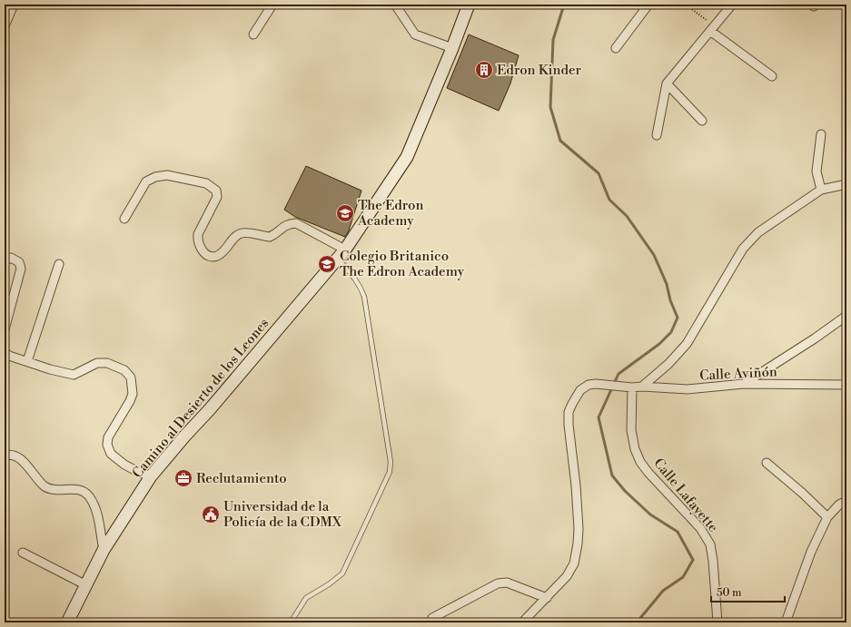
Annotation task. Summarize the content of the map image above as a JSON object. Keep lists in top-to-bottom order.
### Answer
{
  "streets": {
    "main road": ["Camino al Desierto de los Leones"],
    "street": ["Calle Aviñón", "Calle Lafayette"]
  },
  "crossings": [
    ["Calle Aviñón", "Calle Lafayette"]
  ],
  "places": {
    "building": ["Edron Kinder"],
    "school or university": ["The Edron Academy", "Colegio Britanico The Edron Academy"],
    "office": ["Reclutamiento"],
    "public building": ["Universidad de la Policía de la CDMX"]
  },
  "scale_bar": "50 m"
}
